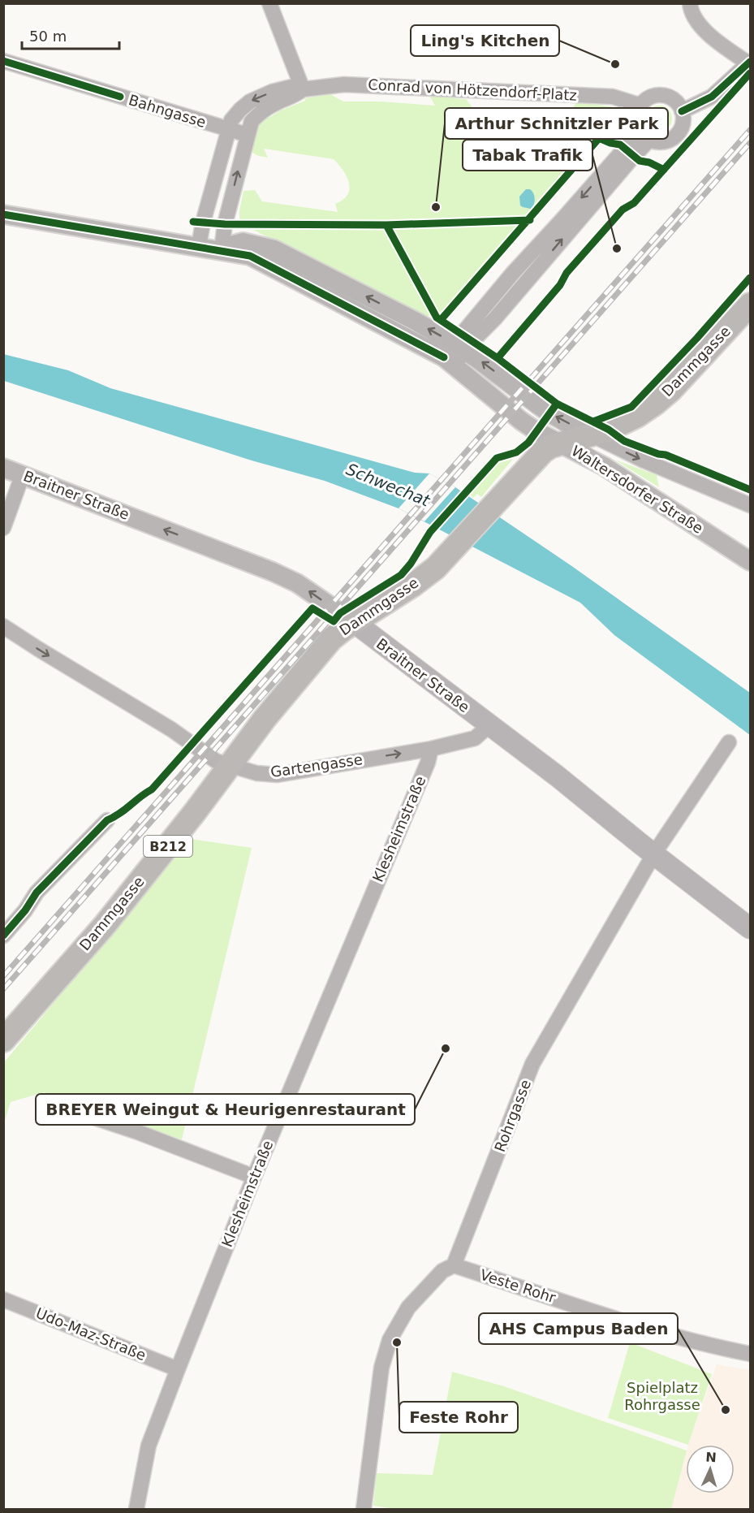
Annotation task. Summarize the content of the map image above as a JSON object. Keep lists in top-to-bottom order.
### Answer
{
  "streets": {
    "main road": ["Dammgasse", "Braitner Straße", "B212"],
    "street": [
      "Conrad von Hötzendorf-Platz",
      "Bahngasse",
      "Waltersdorfer Straße",
      "Gartengasse",
      "Klesheimstraße",
      "Rohrgasse",
      "Veste Rohr",
      "Udo-Maz-Straße"
    ]
  },
  "crossings": [
    ["Conrad von Hötzendorf-Platz", "Bahngasse"],
    ["Dammgasse", "Waltersdorfer Straße"],
    ["Dammgasse", "Braitner Straße"],
    ["Dammgasse", "Gartengasse"],
    ["Braitner Straße", "Gartengasse"],
    ["Braitner Straße", "Rohrgasse"],
    ["Gartengasse", "Klesheimstraße"],
    ["Klesheimstraße", "Udo-Maz-Straße"],
    ["Rohrgasse", "Veste Rohr"]
  ],
  "one_way": ["Braitner Straße", "Gartengasse"],
  "water": ["Schwechat"],
  "parks": ["Spielplatz Rohrgasse"],
  "places": [
    "Ling's Kitchen",
    "Arthur Schnitzler Park",
    "Tabak Trafik",
    "BREYER Weingut & Heurigenrestaurant",
    "Feste Rohr",
    "AHS Campus Baden"
  ],
  "scale_bar": "50 m",
  "north": "top"
}
